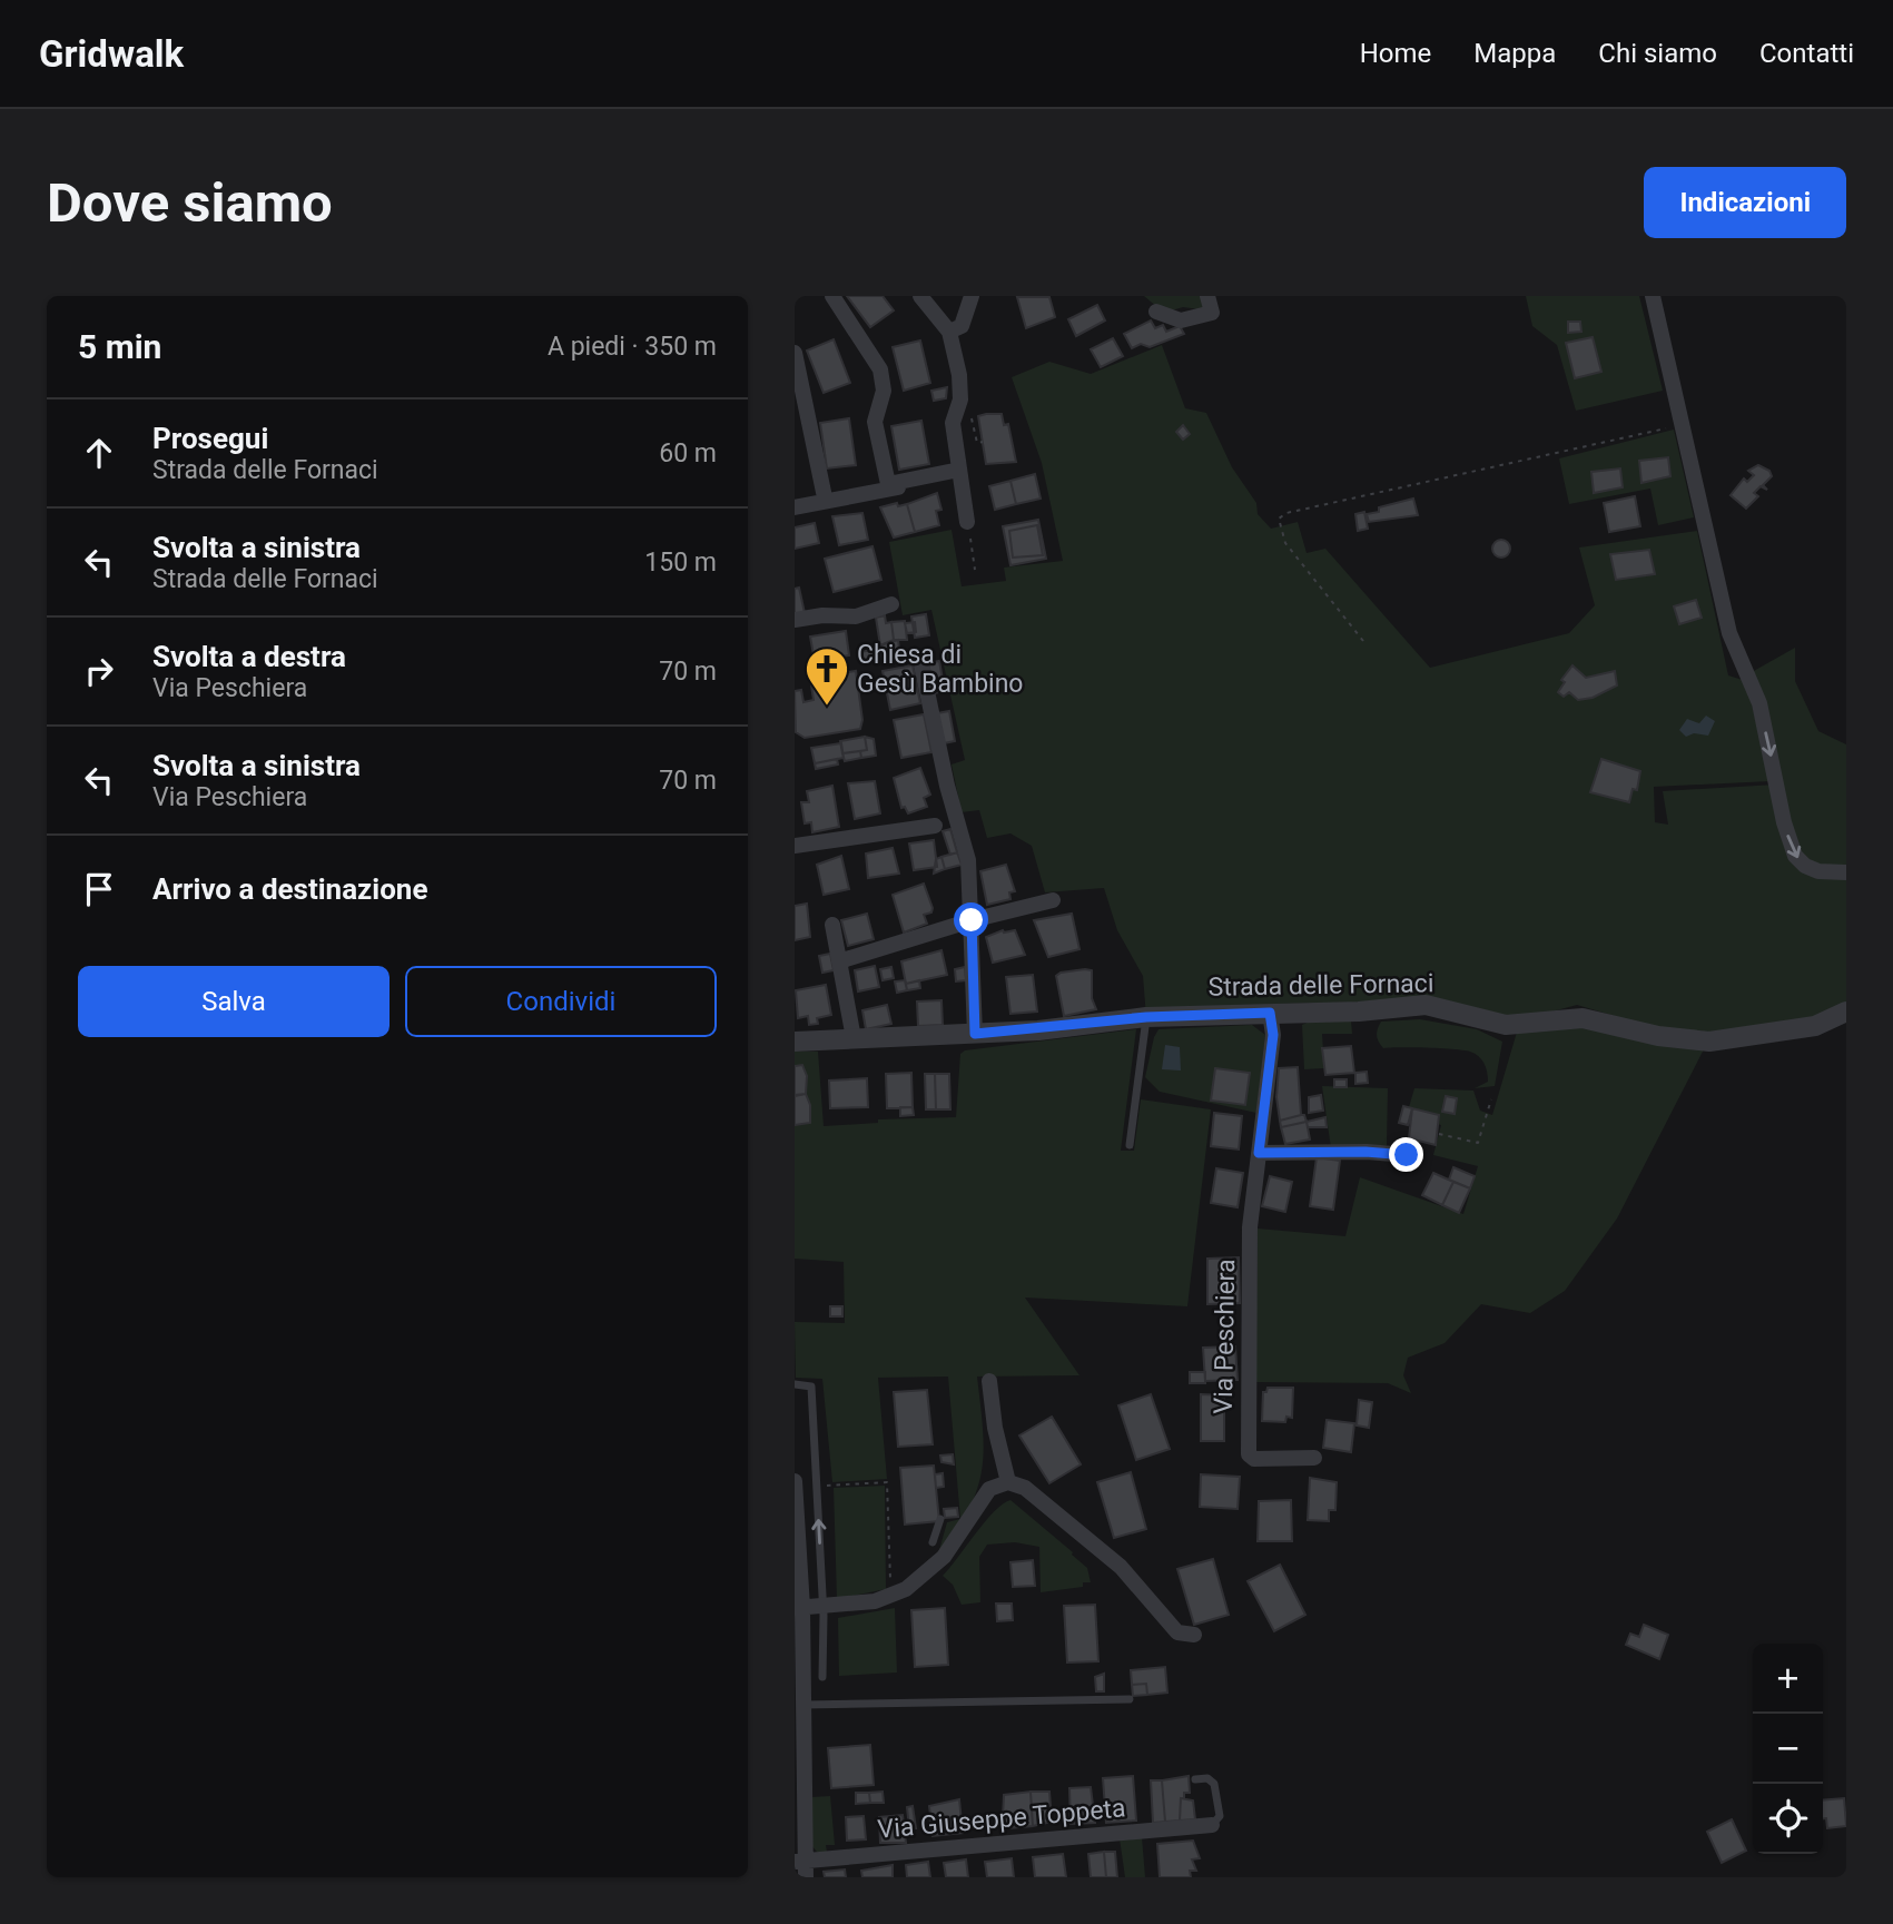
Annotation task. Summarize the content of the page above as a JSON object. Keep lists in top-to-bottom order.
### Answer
{
  "streets": {
    "street": ["Strada delle Fornaci", "Via Peschiera", "Via Giuseppe Toppeta"]
  },
  "crossings": [
    ["Strada delle Fornaci", "Via Peschiera"]
  ],
  "places": {
    "church": ["Chiesa di Gesù Bambino"]
  },
  "page": {
    "header": "Gridwalk",
    "nav": [
      "Home",
      "Mappa",
      "Chi siamo",
      "Contatti"
    ],
    "buttons": [
      "Indicazioni",
      ["Salva", "Condividi"]
    ],
    "title": "Dove siamo",
    "heading": ["5 min", "A piedi · 350 m"],
    "list": [
      ["Prosegui", "Strada delle Fornaci", "60 m"],
      ["Svolta a sinistra", "Strada delle Fornaci", "150 m"],
      ["Svolta a destra", "Via Peschiera", "70 m"],
      ["Svolta a sinistra", "Via Peschiera", "70 m"],
      "Arrivo a destinazione"
    ],
    "map_buttons": ["+", "−"]
  }
}
